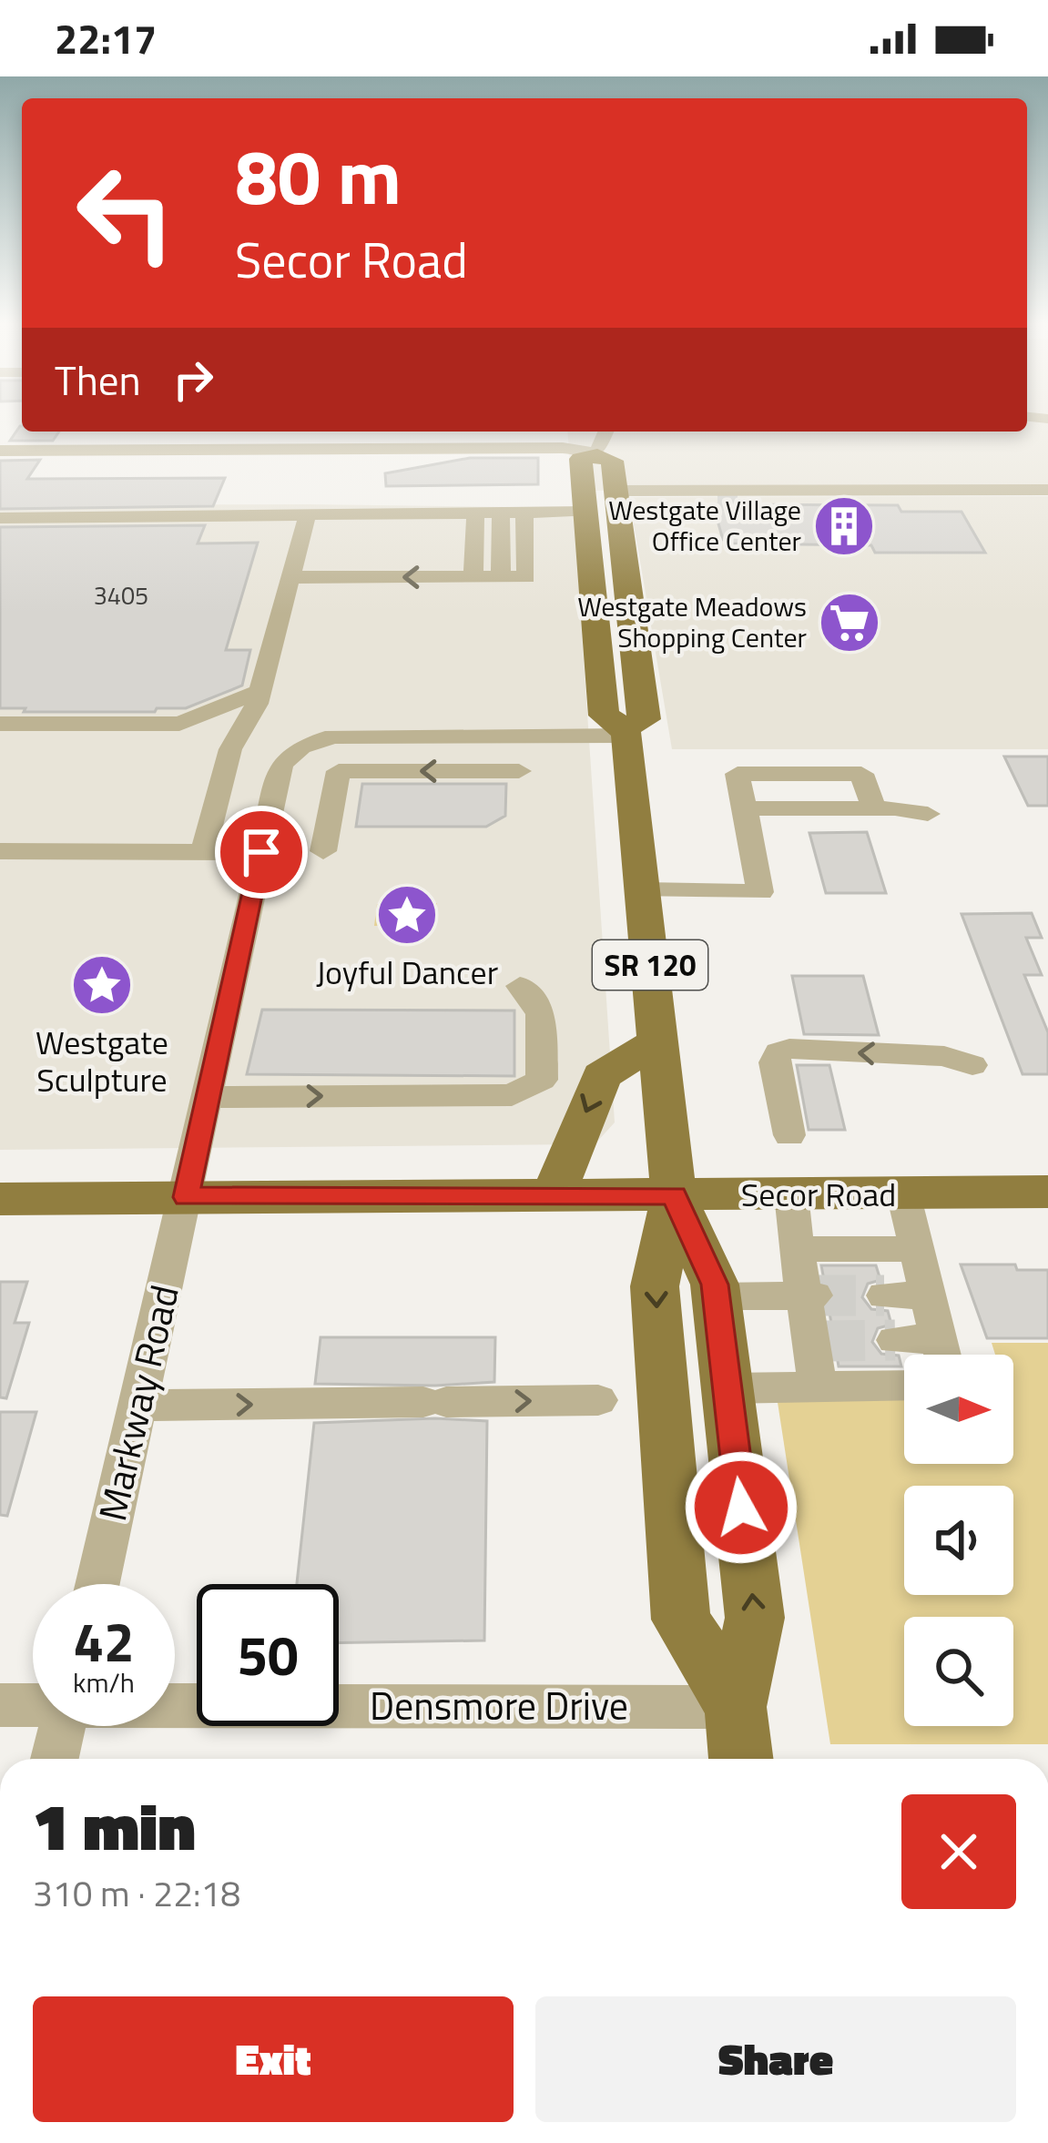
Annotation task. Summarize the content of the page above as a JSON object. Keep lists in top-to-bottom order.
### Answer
{
  "streets": {
    "main road": ["SR 120", "Secor Road"],
    "street": ["Markway Road", "Densmore Drive"]
  },
  "crossings": [
    ["SR 120", "Secor Road"],
    ["SR 120", "Markway Road"],
    ["SR 120", "Densmore Drive"],
    ["Secor Road", "Markway Road"]
  ],
  "places": {
    "building": ["Westgate Village Office Center"],
    "supermarket": ["Westgate Meadows Shopping Center"],
    "place": ["Joyful Dancer", "Westgate Sculpture"]
  },
  "house_numbers": ["3405"],
  "north": "right",
  "page": {
    "status": "22:17",
    "turn": ["80 m", "Secor Road"],
    "then": "Then",
    "speed": "42 km/h",
    "limit": "50",
    "heading": ["1 min", "310 m · 22:18"],
    "buttons": ["Exit", "Share"]
  }
}
